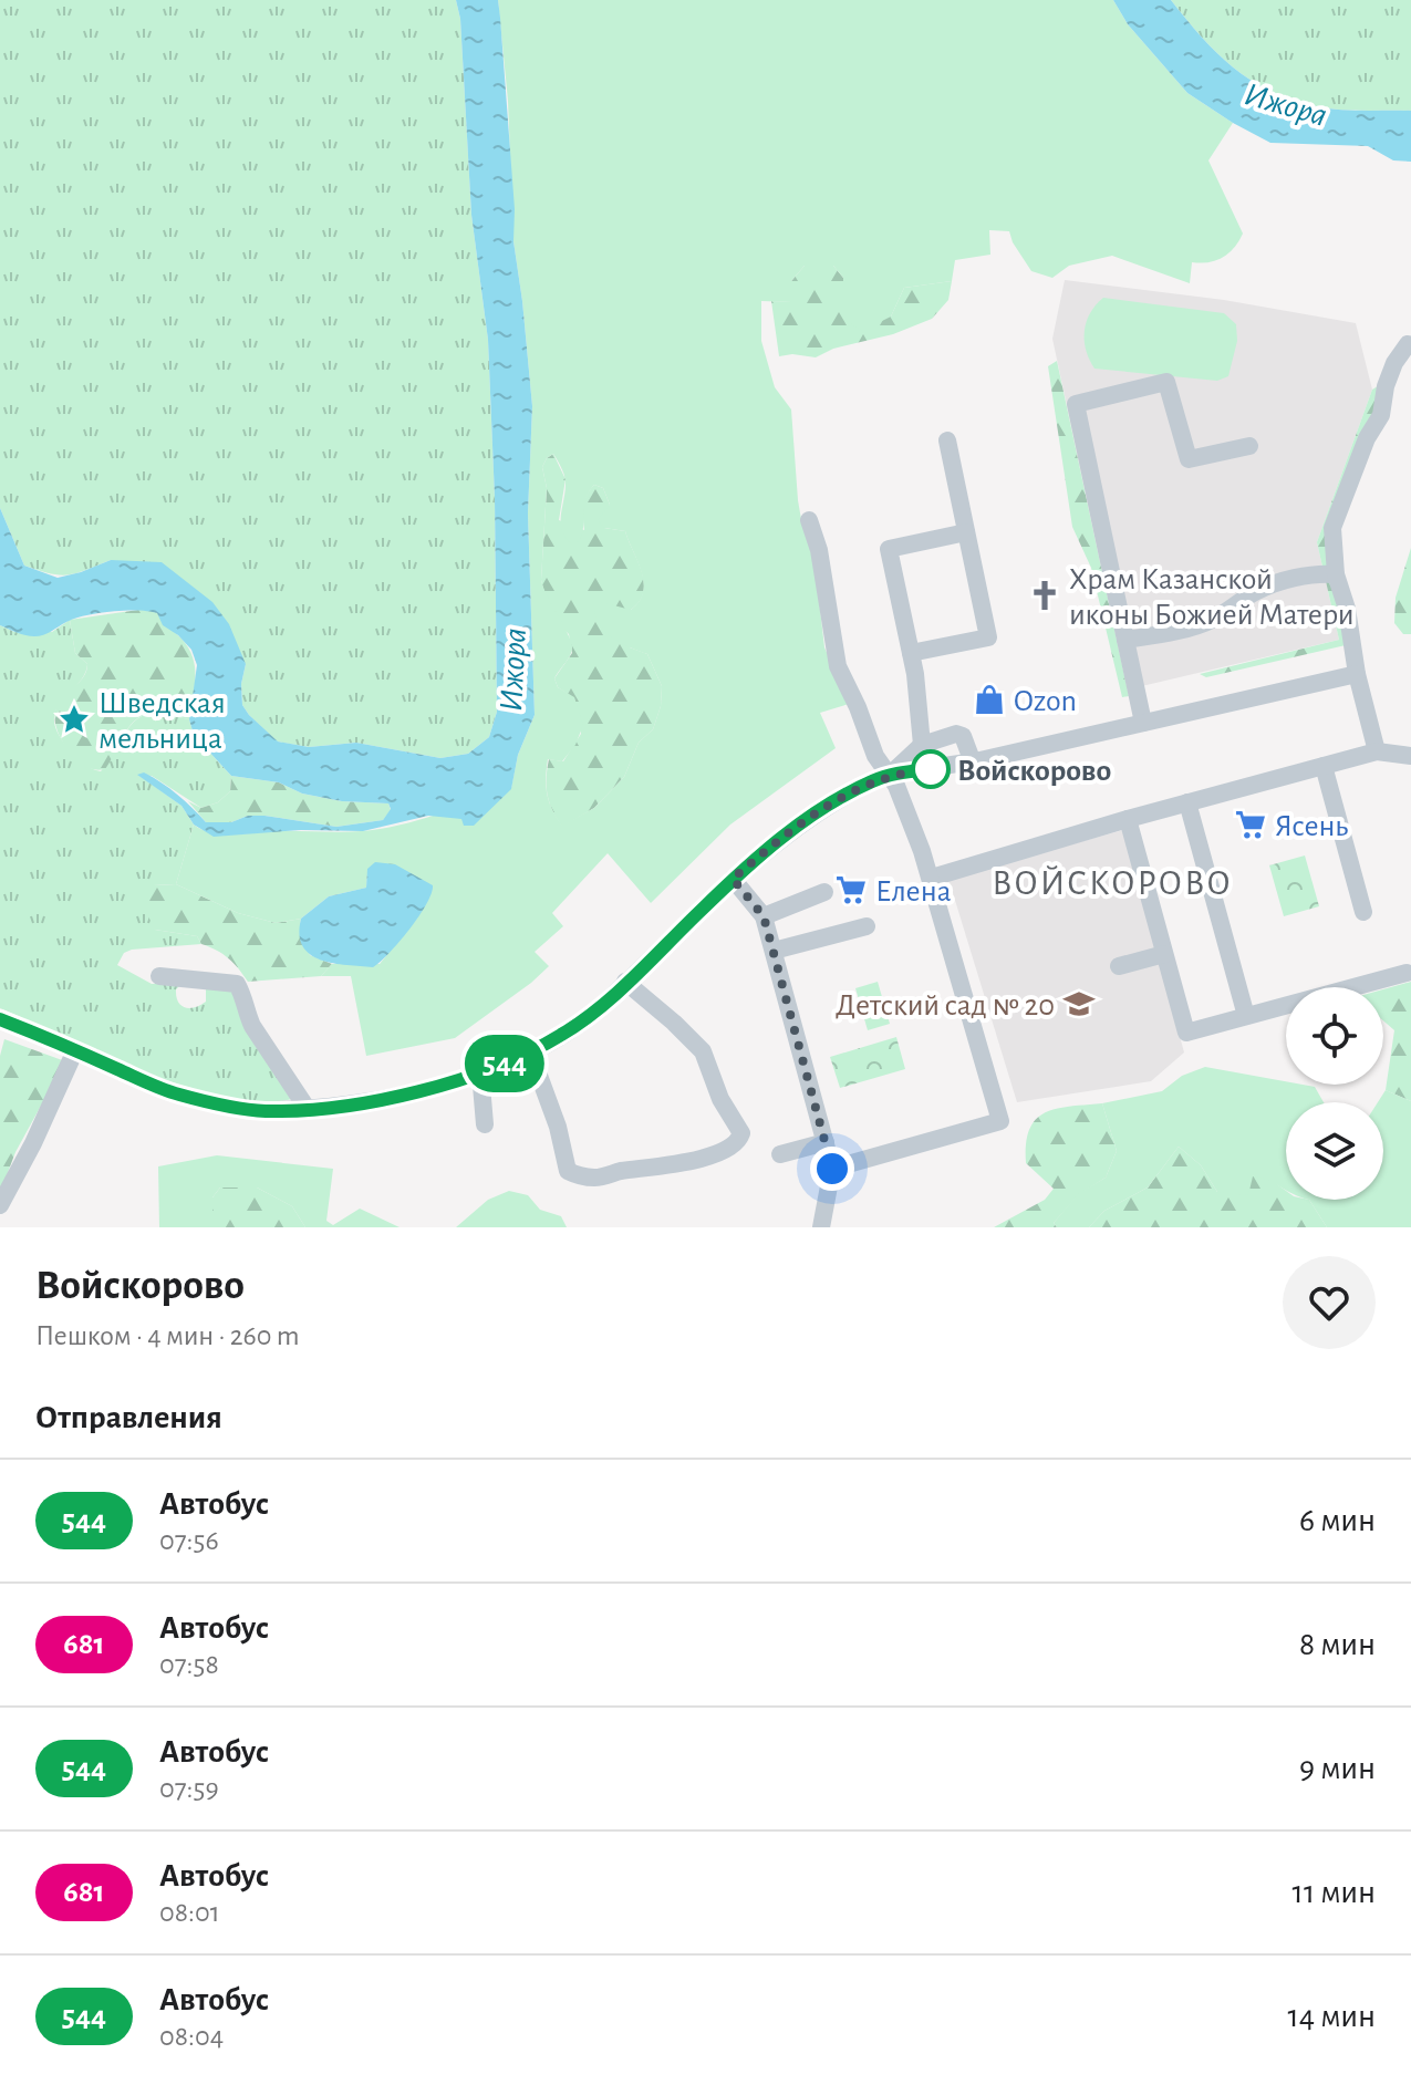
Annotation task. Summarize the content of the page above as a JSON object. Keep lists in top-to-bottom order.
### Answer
{
  "districts": ["ВОЙСКОРОВО"],
  "water": ["Ижора"],
  "places": {
    "church": ["Храм Казанской иконы Божией Матери"],
    "shop": ["Ozon"],
    "place": ["Шведская мельница"],
    "other": ["Войскорово"],
    "supermarket": ["Ясень", "Елена"],
    "school or university": ["Детский сад № 20"]
  },
  "lines": ["bus line 544"],
  "page": {
    "on_map": "544",
    "heading": [
      ["Войскорово", "Пешком · 4 мин · 260 m"],
      "Отправления"
    ],
    "list": [
      {
        "mark": "544",
        "name": "Автобус",
        "note": "07:56",
        "value": "6 мин"
      },
      {
        "mark": "681",
        "name": "Автобус",
        "note": "07:58",
        "value": "8 мин"
      },
      {
        "mark": "544",
        "name": "Автобус",
        "note": "07:59",
        "value": "9 мин"
      },
      {
        "mark": "681",
        "name": "Автобус",
        "note": "08:01",
        "value": "11 мин"
      },
      {
        "mark": "544",
        "name": "Автобус",
        "note": "08:04",
        "value": "14 мин"
      }
    ]
  }
}
